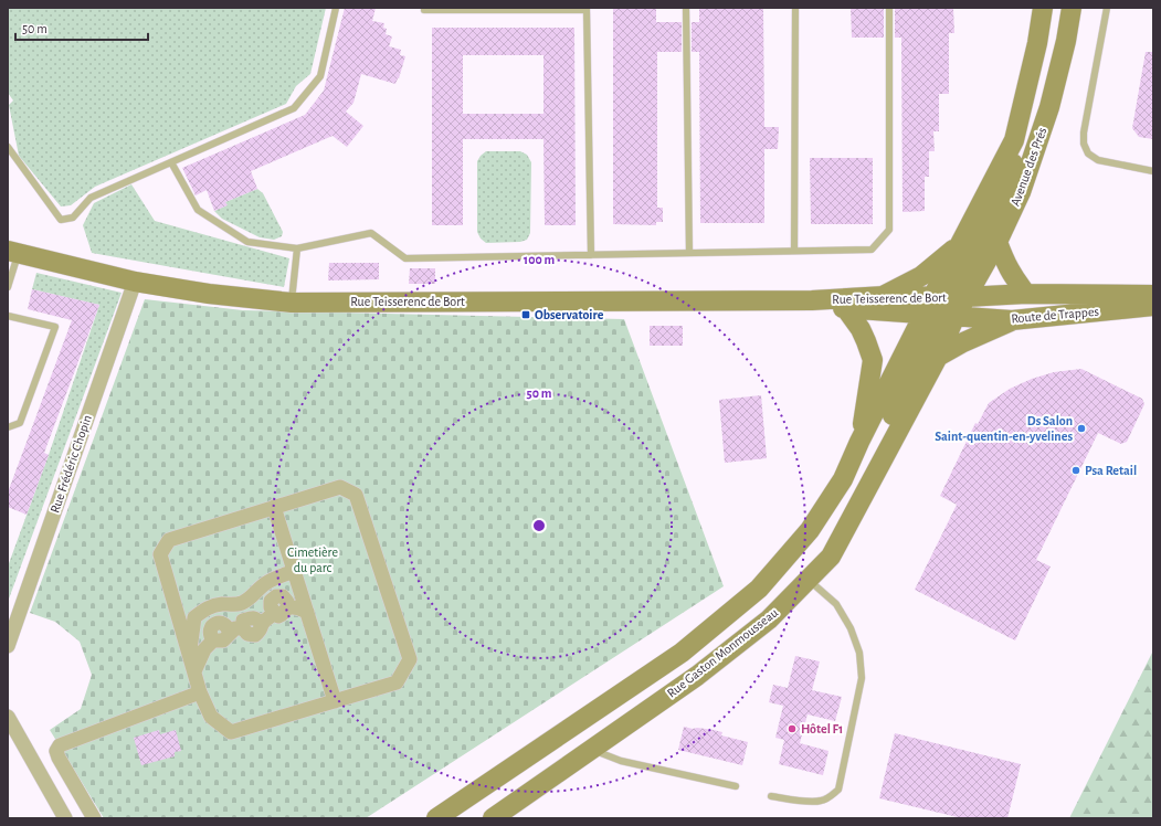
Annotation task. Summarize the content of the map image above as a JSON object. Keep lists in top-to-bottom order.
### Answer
{
  "streets": {
    "main road": [
      "Avenue des Prés",
      "Rue Teisserenc de Bort",
      "Route de Trappes",
      "Rue Gaston Monmousseau"
    ],
    "street": ["Rue Frédéric Chopin"]
  },
  "crossings": [
    ["Avenue des Prés", "Rue Teisserenc de Bort"],
    ["Avenue des Prés", "Route de Trappes"],
    ["Avenue des Prés", "Rue Gaston Monmousseau"],
    ["Rue Teisserenc de Bort", "Route de Trappes"],
    ["Rue Teisserenc de Bort", "Rue Frédéric Chopin"],
    ["Rue Teisserenc de Bort", "Rue Gaston Monmousseau"],
    ["Route de Trappes", "Rue Gaston Monmousseau"]
  ],
  "parks": ["Cimetière du parc"],
  "places": {
    "transit": ["Observatoire"],
    "other": ["Ds Salon Saint-quentin-en-yvelines", "Psa Retail", "Hôtel F1"]
  },
  "scale_bar": "50 m",
  "rings": ["100 m", "50 m"]
}
